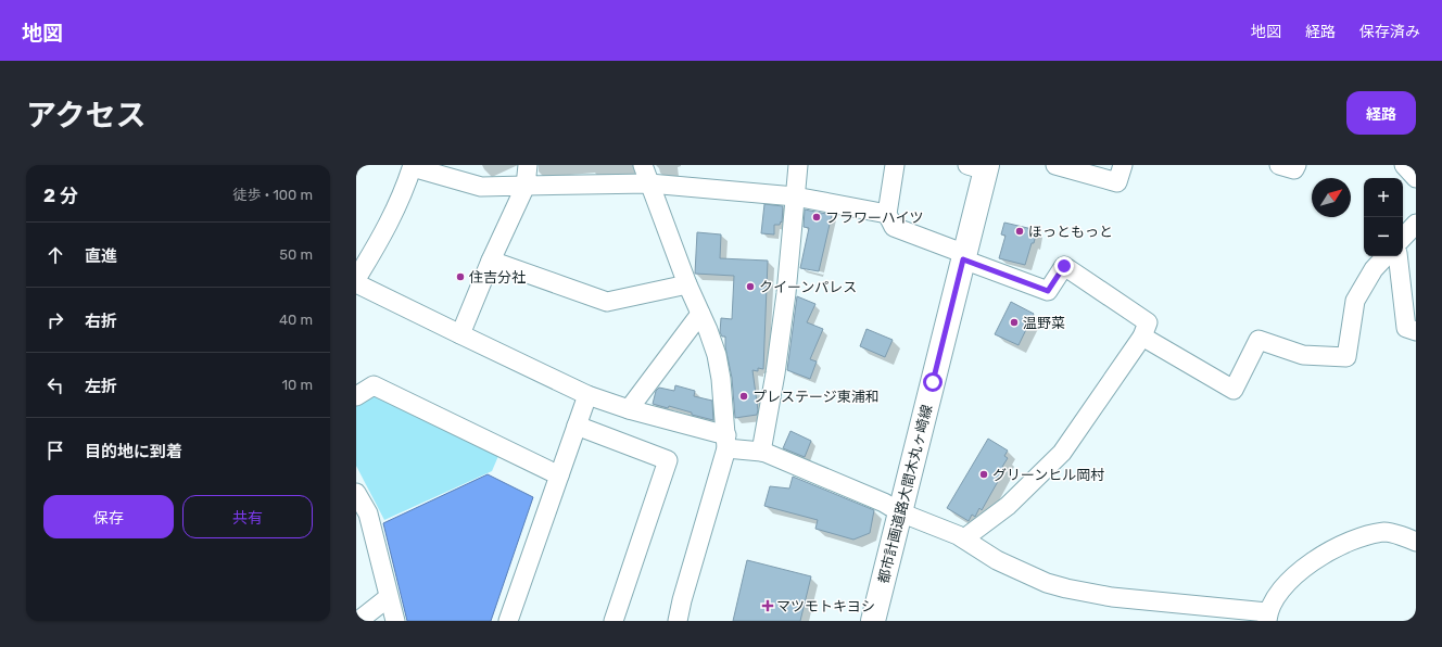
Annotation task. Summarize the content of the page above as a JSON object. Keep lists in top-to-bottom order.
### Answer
{
  "streets": {
    "street": ["都市計画道路大間木丸ヶ崎線"]
  },
  "places": {
    "other": [
      "フラワーハイツ",
      "ほっともっと",
      "住吉分社",
      "クイーンパレス",
      "温野菜",
      "プレステージ東浦和",
      "グリーンヒル岡村"
    ],
    "health": ["マツモトキヨシ"]
  },
  "north": "top right",
  "page": {
    "header": "地図",
    "nav": ["地図", "経路", "保存済み"],
    "title": "アクセス",
    "buttons": [
      "経路",
      ["保存", "共有"]
    ],
    "heading": ["2 分", "徒歩 · 100 m"],
    "map_buttons": ["+", "−"],
    "list": [
      ["直進", "50 m"],
      ["右折", "40 m"],
      ["左折", "10 m"],
      "目的地に到着"
    ]
  }
}
